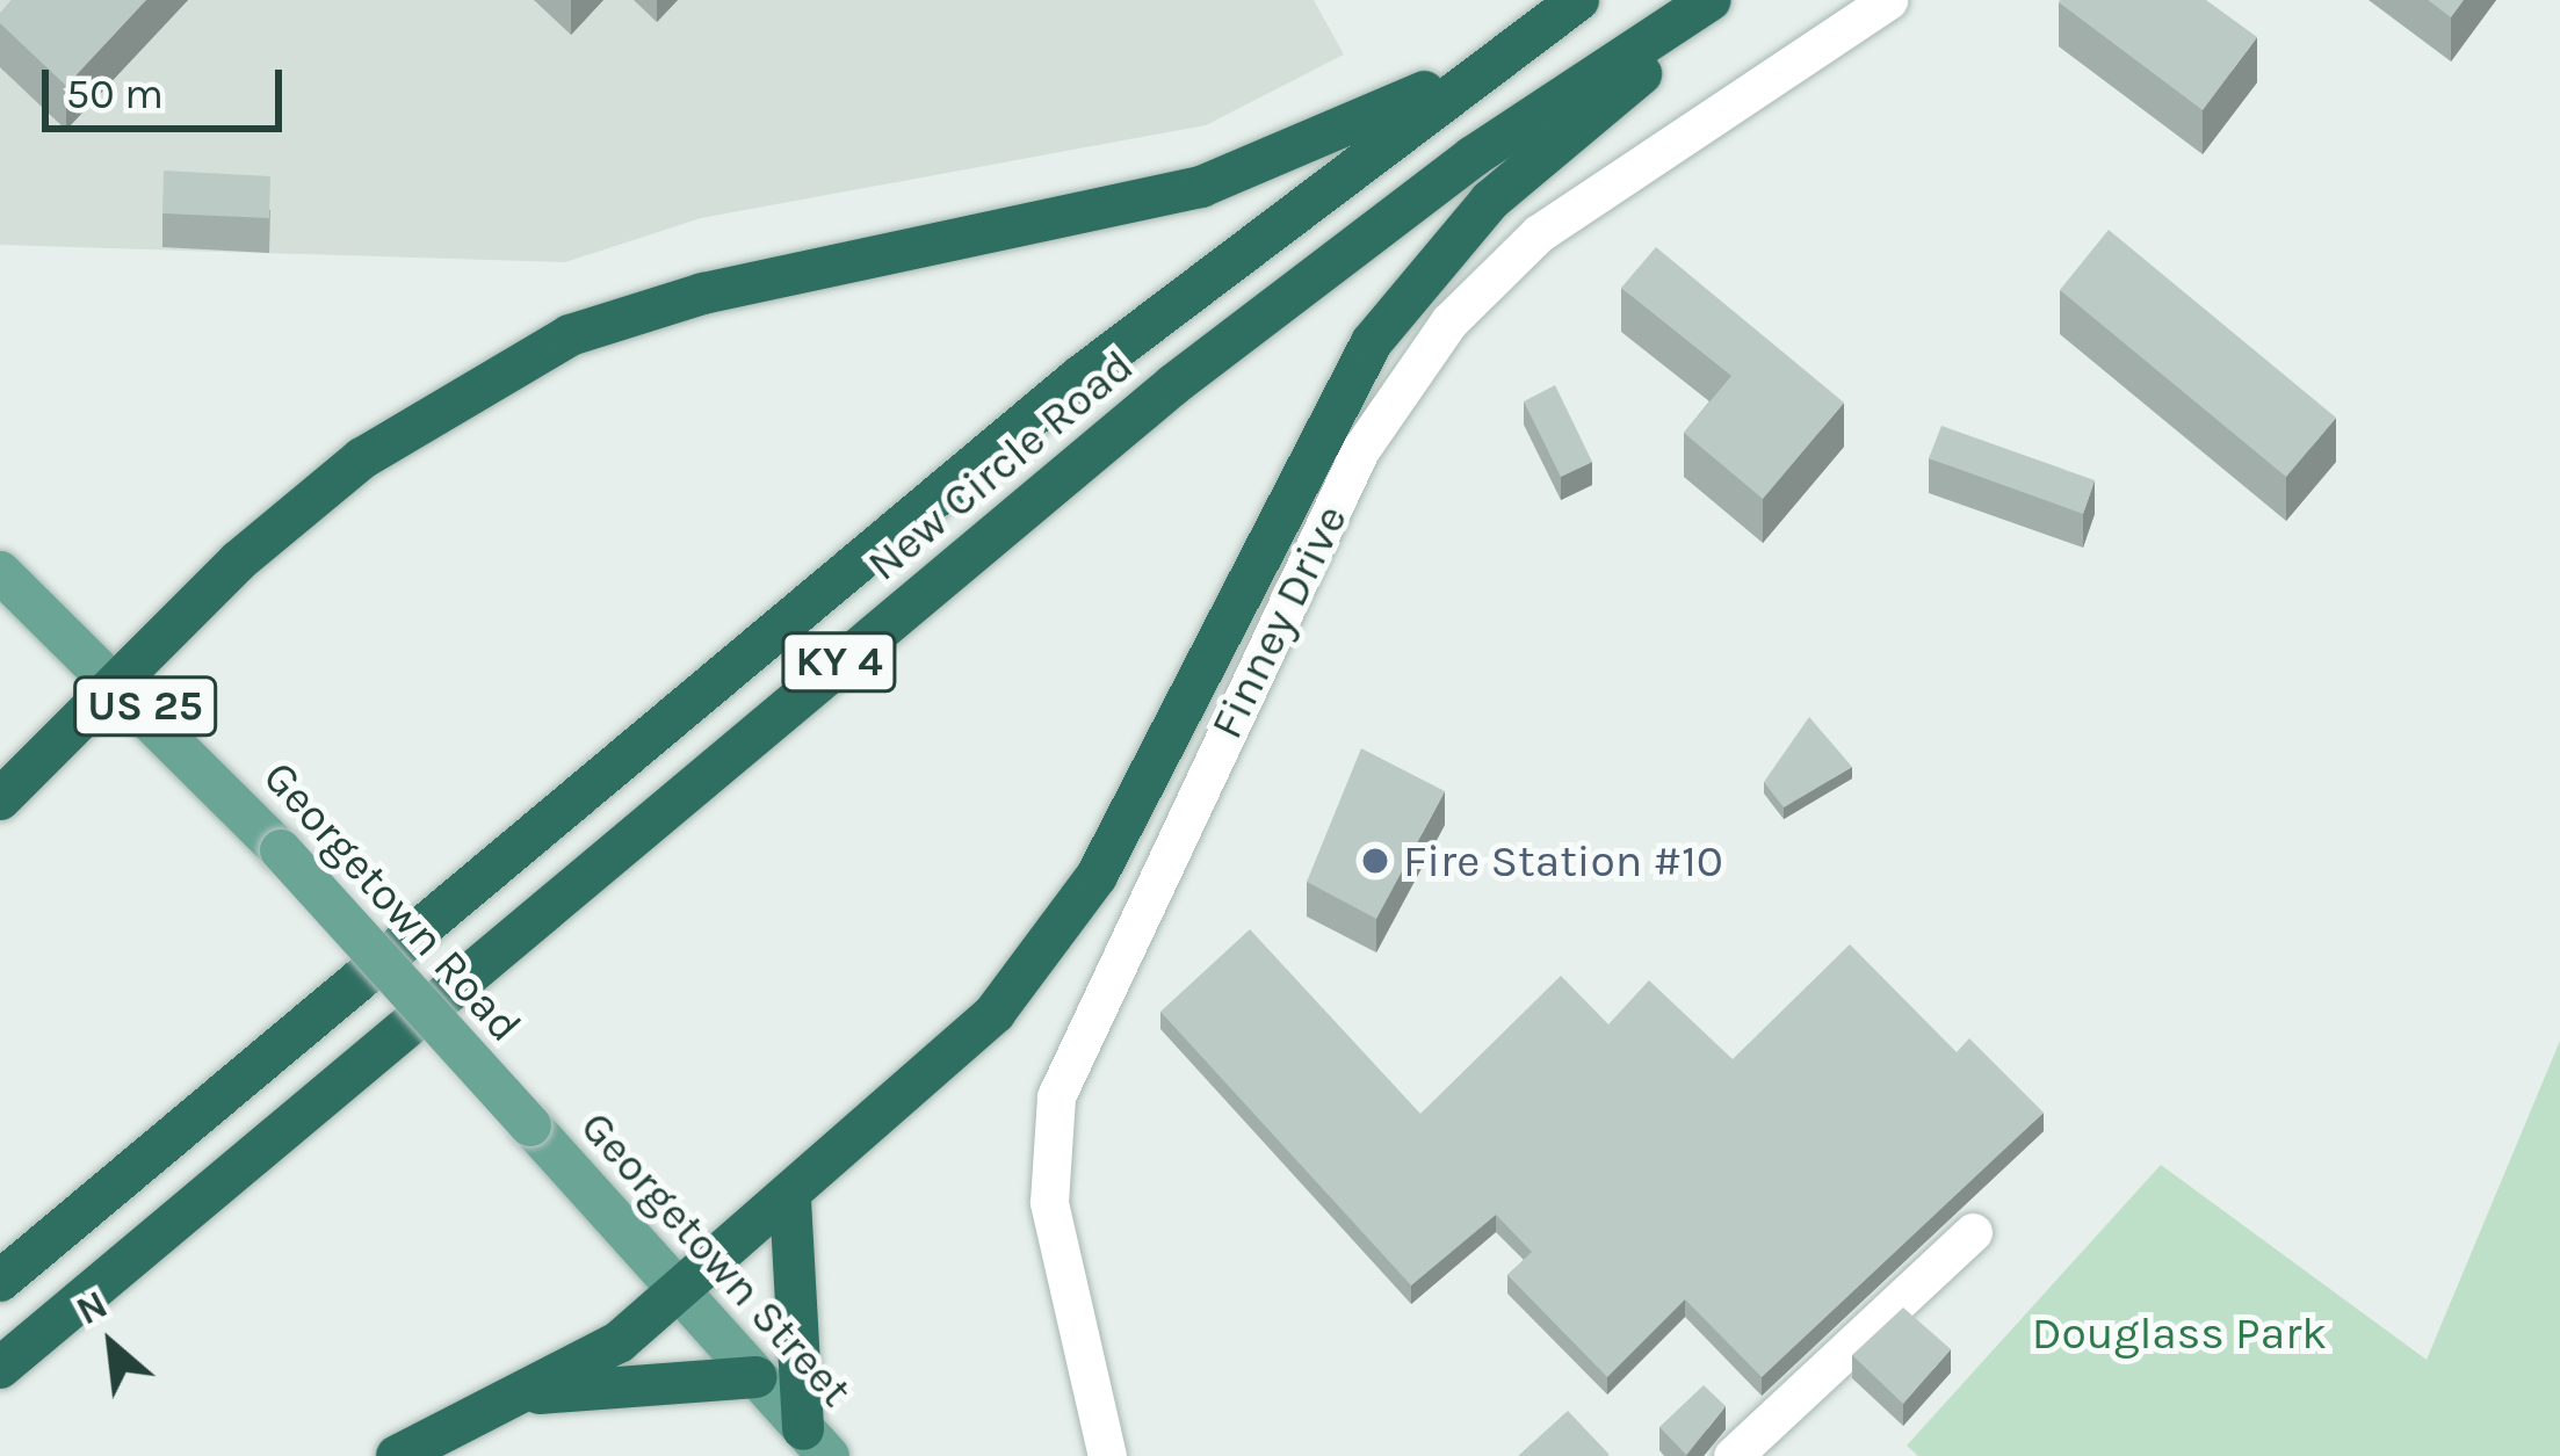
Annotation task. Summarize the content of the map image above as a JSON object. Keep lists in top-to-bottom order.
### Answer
{
  "streets": {
    "highway": ["New Circle Road", "KY 4"],
    "main road": ["US 25", "Georgetown Road", "Georgetown Street"],
    "street": ["Finney Drive"]
  },
  "crossings": [
    ["New Circle Road", "KY 4"],
    ["Georgetown Road", "Georgetown Street"]
  ],
  "parks": ["Douglass Park"],
  "places": ["Fire Station #10"],
  "scale_bar": "50 m",
  "north": "top left"
}
